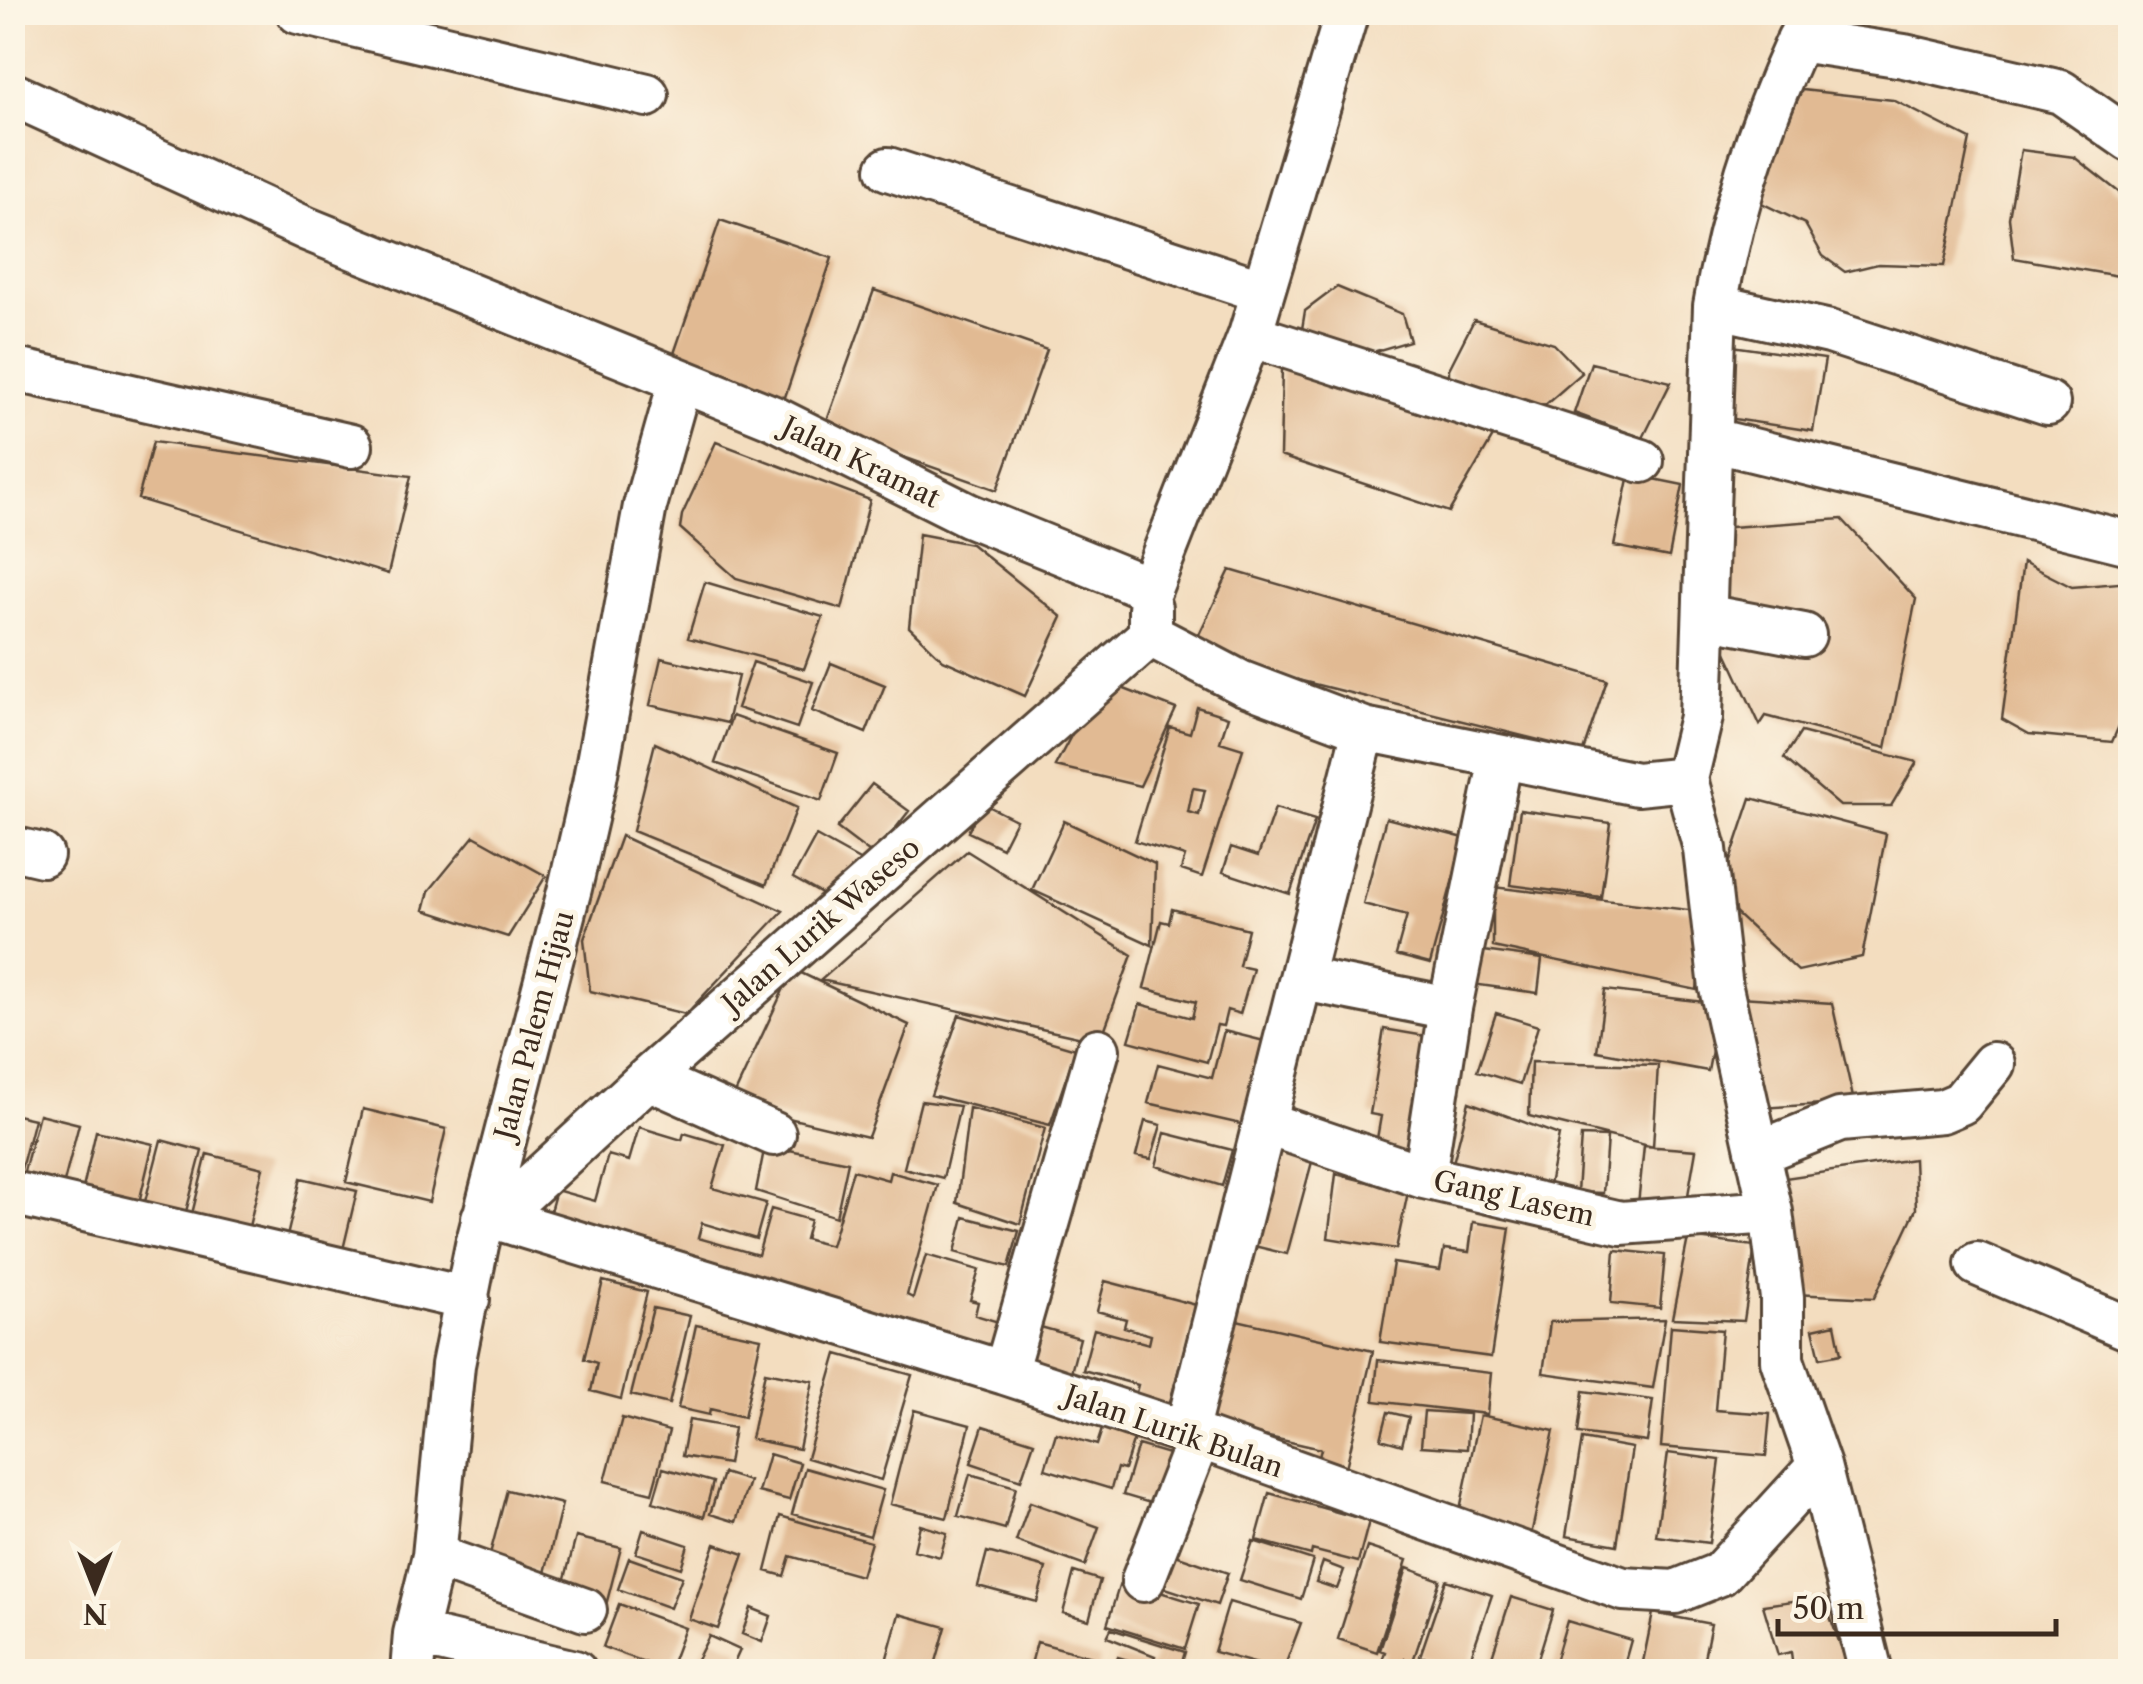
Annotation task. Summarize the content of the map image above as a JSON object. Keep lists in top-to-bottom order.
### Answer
{
  "streets": {
    "street": [
      "Jalan Kramat",
      "Jalan Lurik Waseso",
      "Jalan Palem Hijau",
      "Gang Lasem",
      "Jalan Lurik Bulan"
    ]
  },
  "crossings": [
    ["Jalan Kramat", "Jalan Palem Hijau"],
    ["Jalan Lurik Waseso", "Jalan Palem Hijau"],
    ["Jalan Lurik Waseso", "Jalan Lurik Bulan"],
    ["Jalan Palem Hijau", "Jalan Lurik Bulan"]
  ],
  "scale_bar": "50 m",
  "north": "bottom"
}
